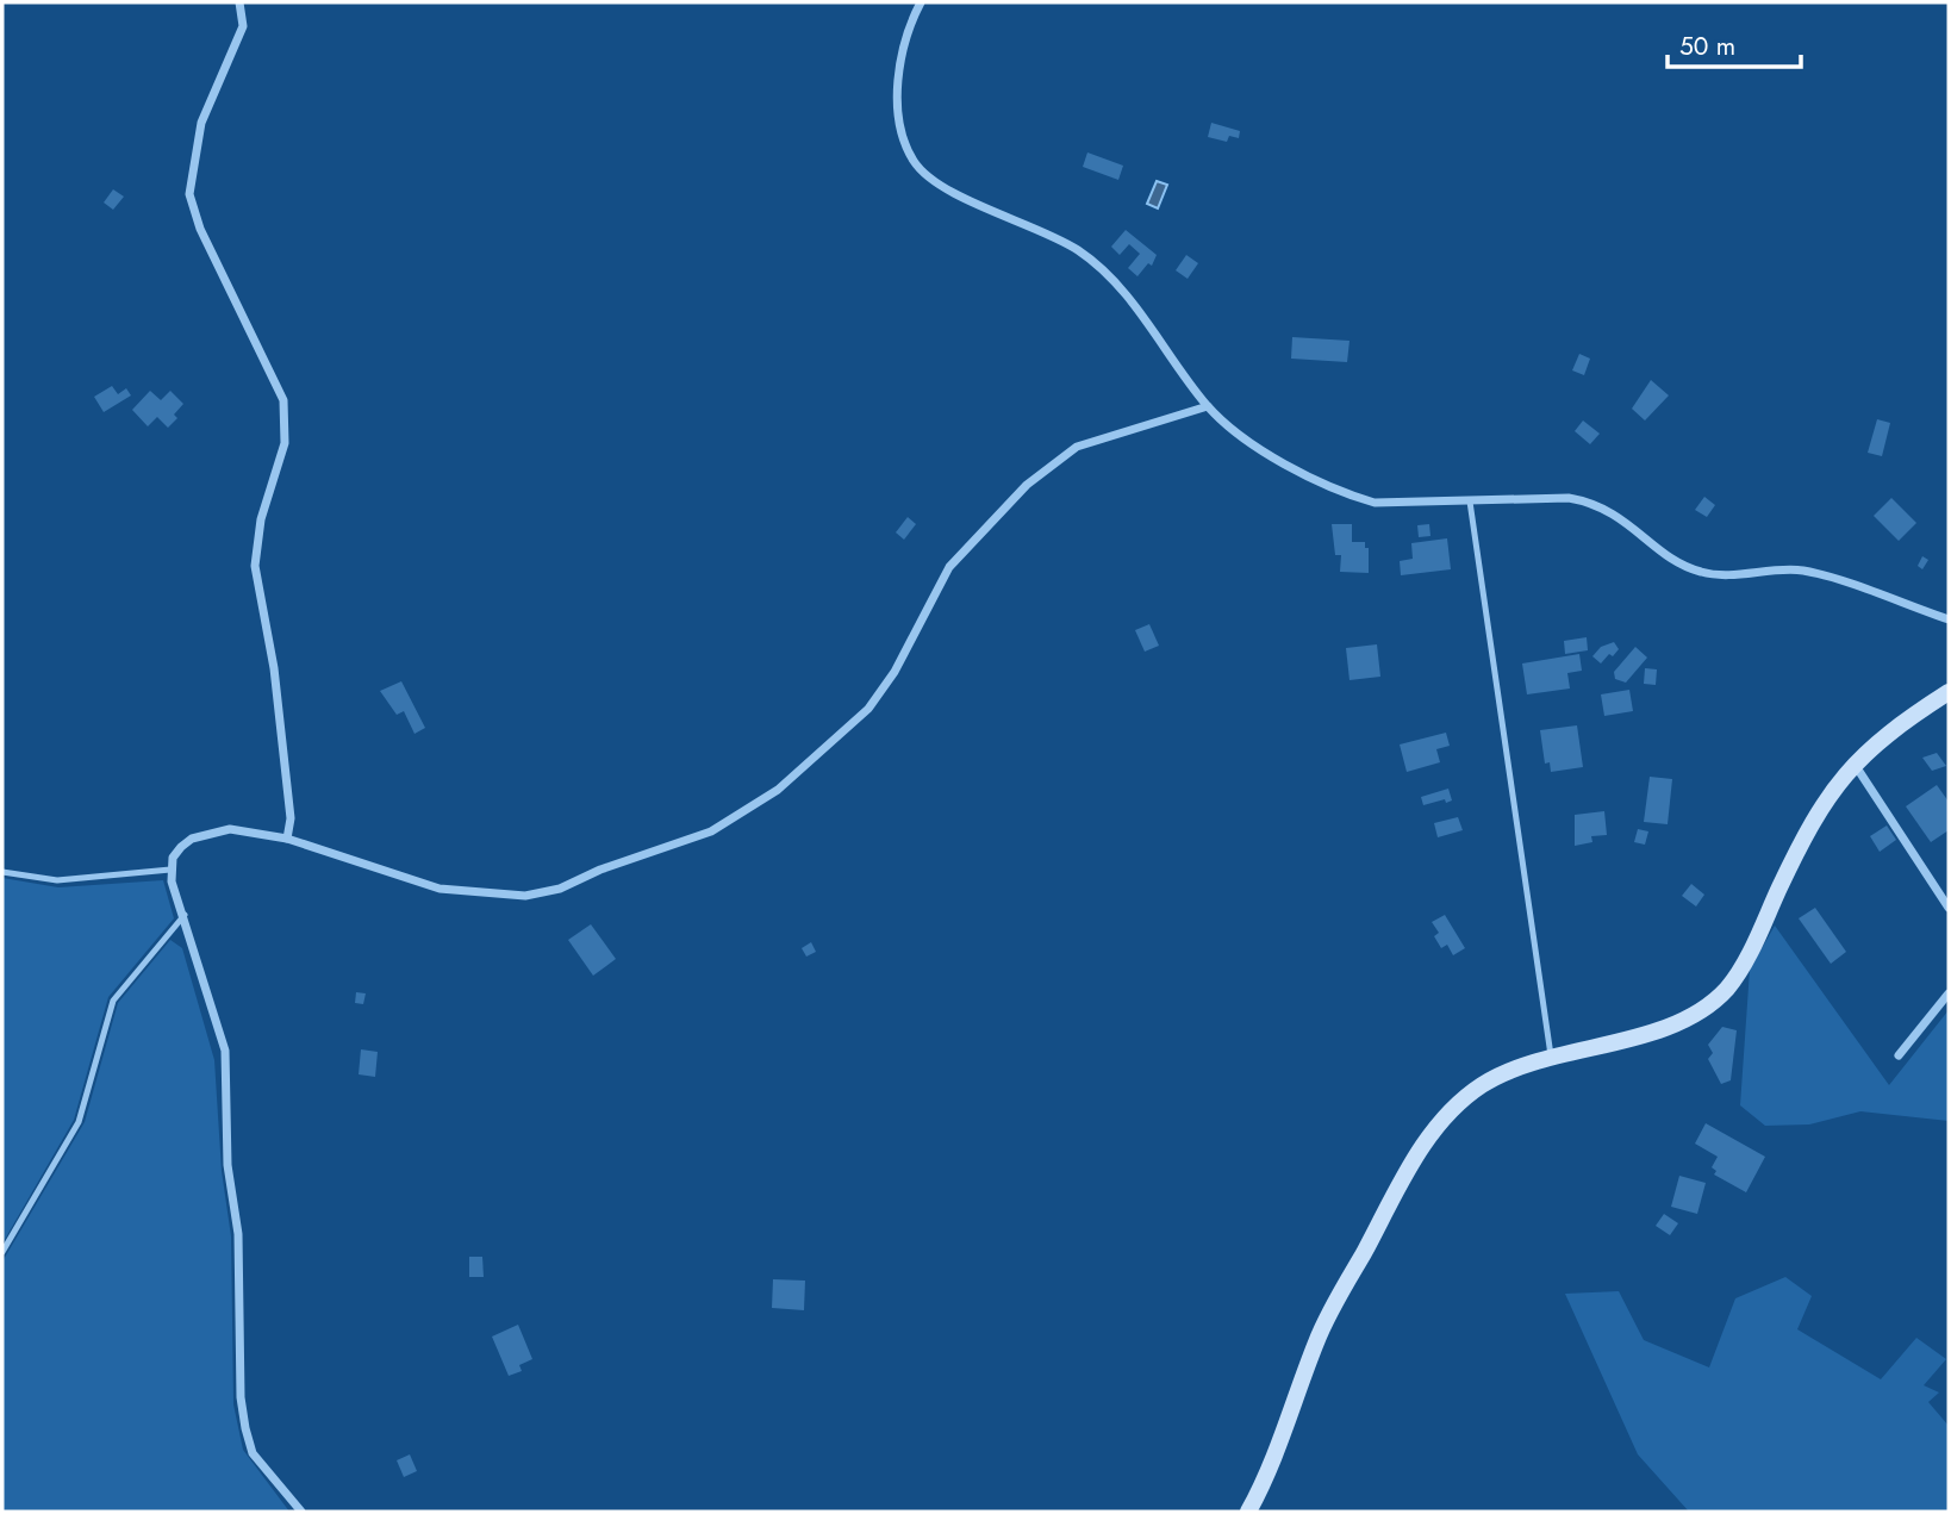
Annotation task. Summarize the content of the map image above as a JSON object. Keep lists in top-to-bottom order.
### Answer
{
  "scale_bar": "50 m"
}
